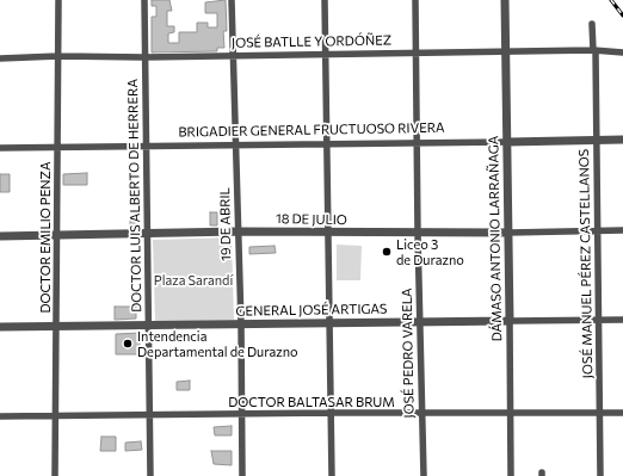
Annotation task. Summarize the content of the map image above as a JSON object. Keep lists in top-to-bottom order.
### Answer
{
  "streets": {
    "street": [
      "JOSÉ BATLLE Y ORDÓÑEZ",
      "BRIGADIER GENERAL FRUCTUOSO RIVERA",
      "DOCTOR LUIS ALBERTO DE HERRERA",
      "18 DE JULIO",
      "19 DE ABRIL",
      "DOCTOR EMILIO PENZA",
      "DÁMASO ANTONIO LARRAÑAGA",
      "JOSÉ MANUEL PÉREZ CASTELLANOS",
      "GENERAL JOSÉ ARTIGAS",
      "JOSÉ PEDRO VARELA",
      "DOCTOR BALTASAR BRUM"
    ]
  },
  "crossings": [
    ["JOSÉ BATLLE Y ORDÓÑEZ", "DOCTOR LUIS ALBERTO DE HERRERA"],
    ["JOSÉ BATLLE Y ORDÓÑEZ", "19 DE ABRIL"],
    ["JOSÉ BATLLE Y ORDÓÑEZ", "DOCTOR EMILIO PENZA"],
    ["JOSÉ BATLLE Y ORDÓÑEZ", "DÁMASO ANTONIO LARRAÑAGA"],
    ["JOSÉ BATLLE Y ORDÓÑEZ", "JOSÉ MANUEL PÉREZ CASTELLANOS"],
    ["JOSÉ BATLLE Y ORDÓÑEZ", "JOSÉ PEDRO VARELA"],
    ["BRIGADIER GENERAL FRUCTUOSO RIVERA", "DOCTOR LUIS ALBERTO DE HERRERA"],
    ["BRIGADIER GENERAL FRUCTUOSO RIVERA", "19 DE ABRIL"],
    ["BRIGADIER GENERAL FRUCTUOSO RIVERA", "DOCTOR EMILIO PENZA"],
    ["BRIGADIER GENERAL FRUCTUOSO RIVERA", "DÁMASO ANTONIO LARRAÑAGA"],
    ["BRIGADIER GENERAL FRUCTUOSO RIVERA", "JOSÉ MANUEL PÉREZ CASTELLANOS"],
    ["BRIGADIER GENERAL FRUCTUOSO RIVERA", "JOSÉ PEDRO VARELA"],
    ["DOCTOR LUIS ALBERTO DE HERRERA", "18 DE JULIO"],
    ["DOCTOR LUIS ALBERTO DE HERRERA", "GENERAL JOSÉ ARTIGAS"],
    ["DOCTOR LUIS ALBERTO DE HERRERA", "DOCTOR BALTASAR BRUM"],
    ["18 DE JULIO", "19 DE ABRIL"],
    ["18 DE JULIO", "DOCTOR EMILIO PENZA"],
    ["18 DE JULIO", "DÁMASO ANTONIO LARRAÑAGA"],
    ["18 DE JULIO", "JOSÉ MANUEL PÉREZ CASTELLANOS"],
    ["18 DE JULIO", "JOSÉ PEDRO VARELA"],
    ["19 DE ABRIL", "GENERAL JOSÉ ARTIGAS"],
    ["19 DE ABRIL", "DOCTOR BALTASAR BRUM"],
    ["DOCTOR EMILIO PENZA", "GENERAL JOSÉ ARTIGAS"],
    ["DOCTOR EMILIO PENZA", "DOCTOR BALTASAR BRUM"],
    ["DÁMASO ANTONIO LARRAÑAGA", "GENERAL JOSÉ ARTIGAS"],
    ["DÁMASO ANTONIO LARRAÑAGA", "DOCTOR BALTASAR BRUM"],
    ["JOSÉ MANUEL PÉREZ CASTELLANOS", "GENERAL JOSÉ ARTIGAS"],
    ["JOSÉ MANUEL PÉREZ CASTELLANOS", "DOCTOR BALTASAR BRUM"],
    ["GENERAL JOSÉ ARTIGAS", "JOSÉ PEDRO VARELA"],
    ["JOSÉ PEDRO VARELA", "DOCTOR BALTASAR BRUM"]
  ],
  "parks": ["Plaza Sarandí"],
  "places": ["Liceo 3 de Durazno", "Intendencia Departamental de Durazno"]
}
